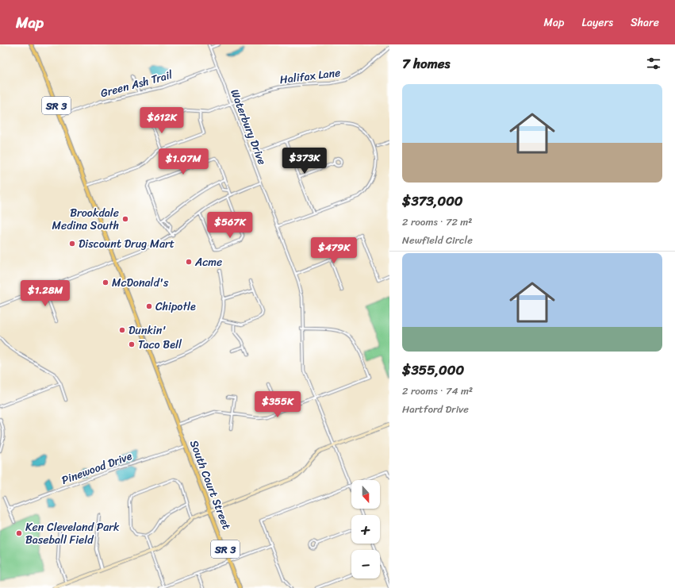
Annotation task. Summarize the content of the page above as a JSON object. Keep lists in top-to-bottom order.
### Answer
{
  "streets": {
    "main road": ["SR 3", "South Court Street"],
    "street": [
      "Halifax Lane",
      "Green Ash Trail",
      "Waterbury Drive",
      "Pinewood Drive"
    ]
  },
  "crossings": [
    ["Halifax Lane", "Waterbury Drive"],
    ["Green Ash Trail", "SR 3"],
    ["Green Ash Trail", "Waterbury Drive"],
    ["SR 3", "South Court Street"],
    ["Pinewood Drive", "South Court Street"]
  ],
  "places": [
    "Brookdale Medina South",
    "Discount Drug Mart",
    "Acme",
    "McDonald's",
    "Chipotle",
    "Dunkin'",
    "Taco Bell",
    "Ken Cleveland Park Baseball Field"
  ],
  "north": "bottom",
  "page": {
    "header": "Map",
    "nav": ["Map", "Layers", "Share"],
    "heading": "7 homes",
    "list": [
      {
        "name": "$373,000",
        "note": "2 rooms · 72 m² · Newfield Circle"
      },
      {
        "name": "$355,000",
        "note": "2 rooms · 74 m² · Hartford Drive"
      }
    ],
    "price": [
      "$612K",
      "$373K",
      "$1.07M",
      "$567K",
      "$479K",
      "$1.28M",
      "$355K"
    ],
    "map_buttons": ["+", "−"]
  }
}
